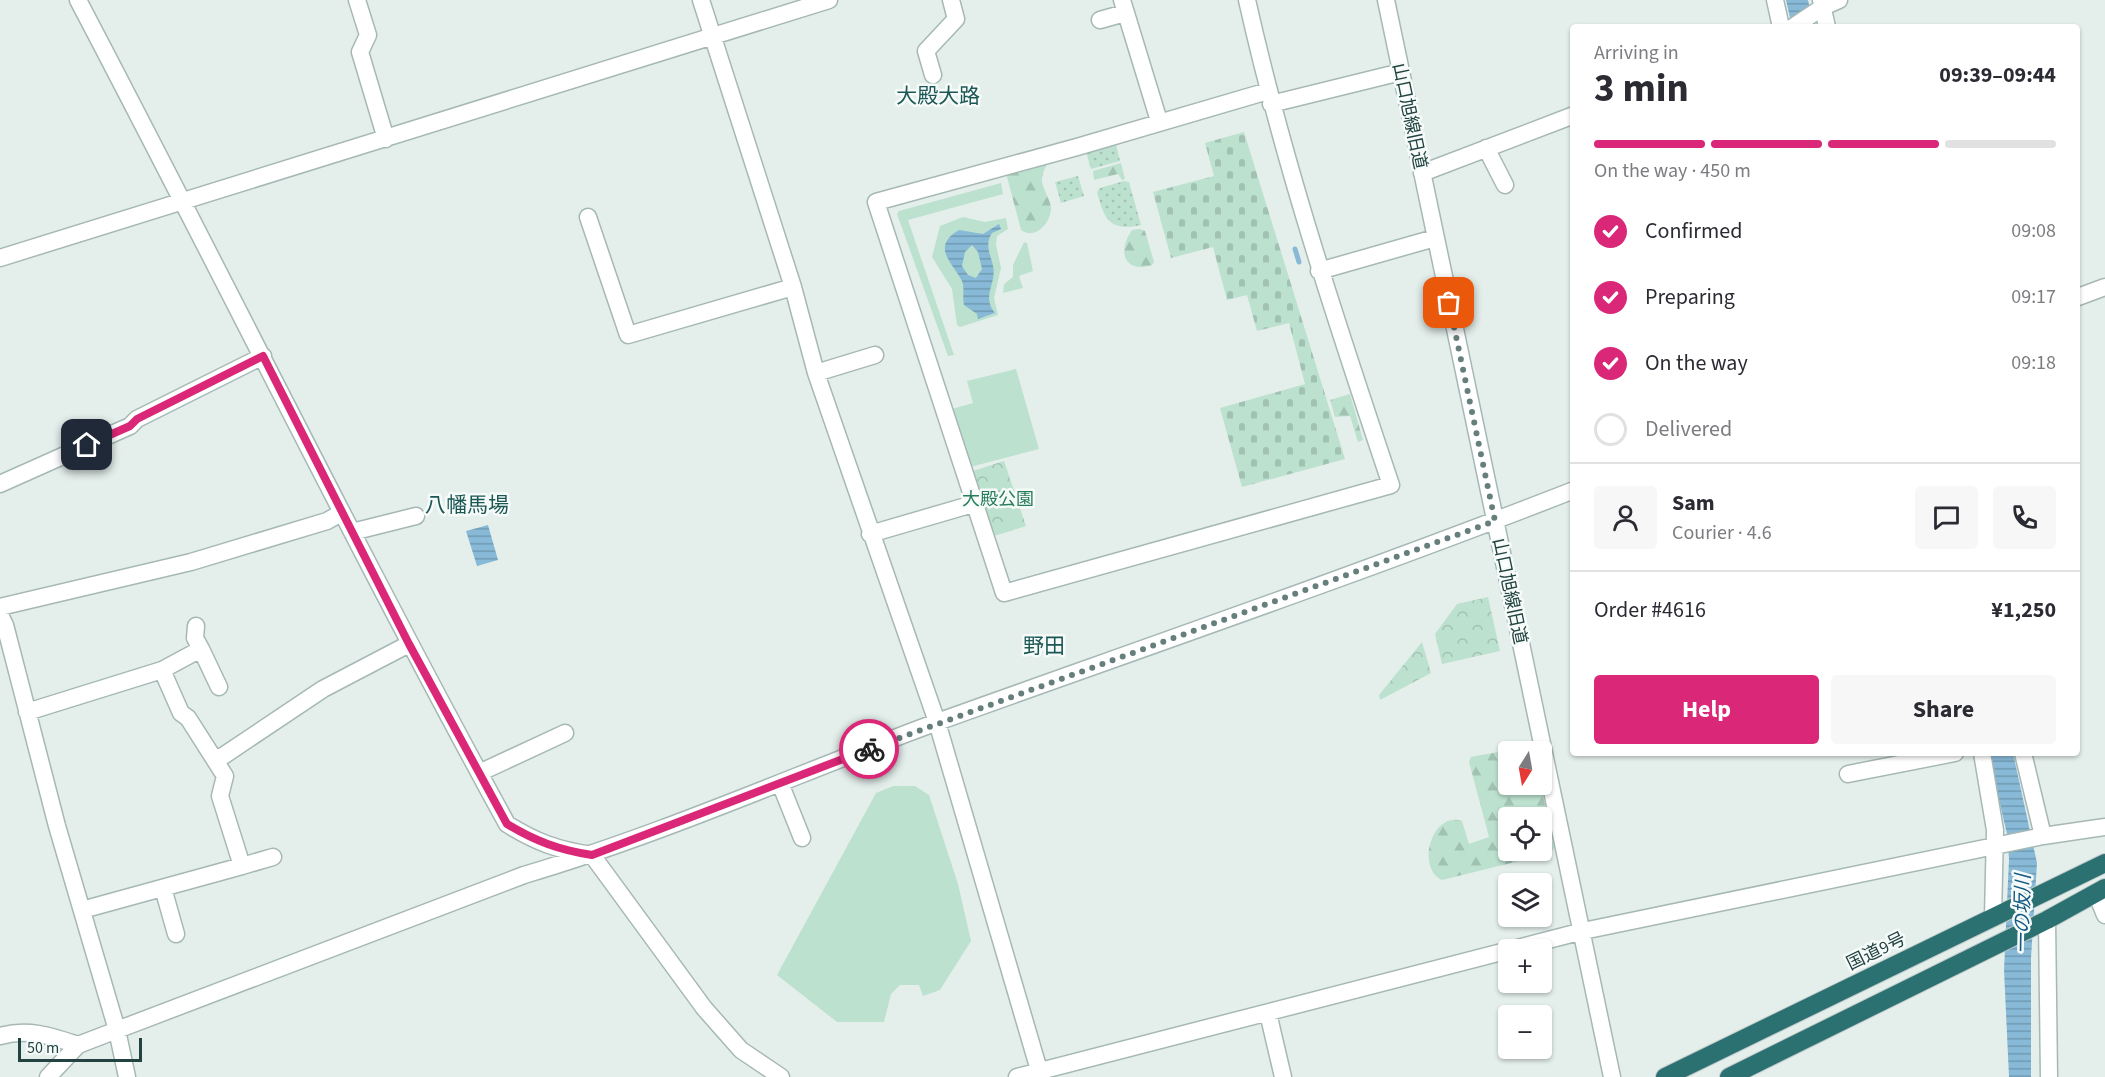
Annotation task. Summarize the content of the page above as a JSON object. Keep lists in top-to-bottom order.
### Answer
{
  "streets": {
    "highway": ["国道9号"],
    "street": ["山口旭線旧道"]
  },
  "districts": ["大殿大路", "八幡馬場", "野田"],
  "water": ["一の坂川"],
  "parks": ["大殿公園"],
  "scale_bar": "50 m",
  "north": "bottom",
  "page": {
    "heading": ["3 min", "Arriving in", "09:39–09:44"],
    "panel": [
      "Sam",
      "Courier · 4.6",
      "Order #4616",
      "¥1,250"
    ],
    "bar": "On the way · 450 m",
    "list": [
      ["Confirmed", "09:08"],
      ["Preparing", "09:17"],
      ["On the way", "09:18"],
      "Delivered"
    ],
    "buttons": ["Help", "Share"],
    "map_buttons": ["+", "−"],
    "scale": "50 m"
  }
}
